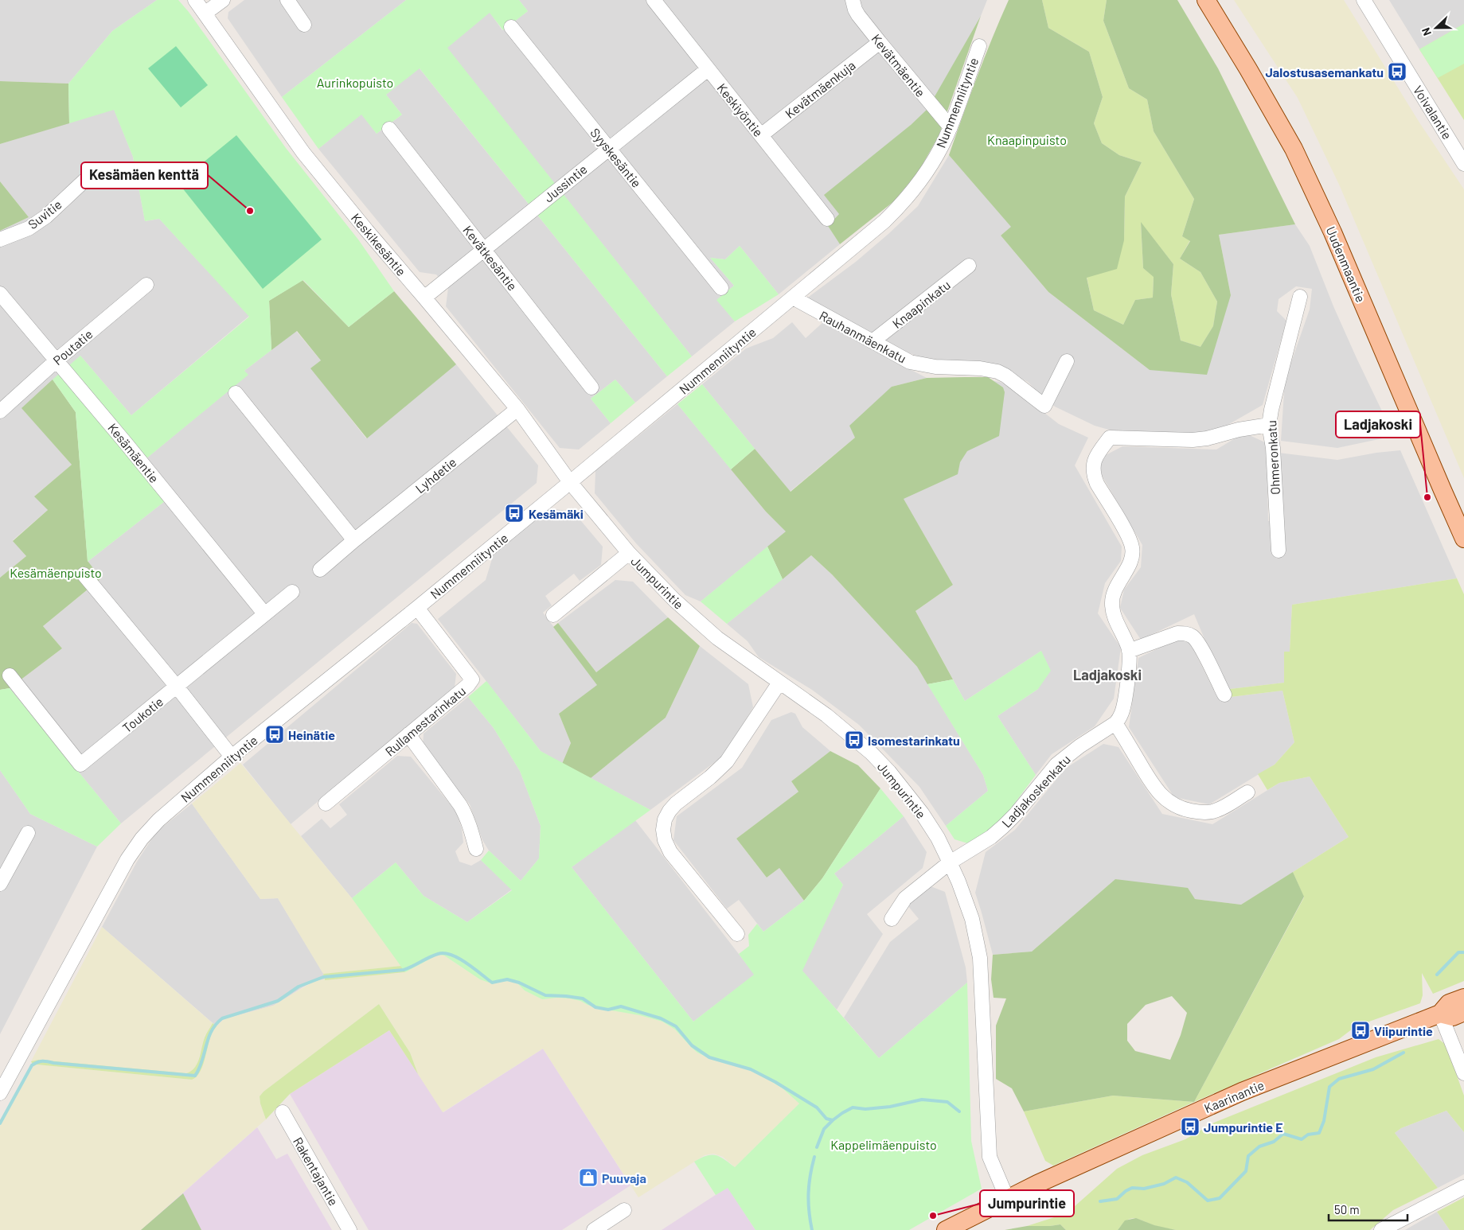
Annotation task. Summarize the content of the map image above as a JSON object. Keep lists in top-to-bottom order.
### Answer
{
  "streets": {
    "main road": ["Uudenmaantie", "Kaarinantie"],
    "street": [
      "Kevätmäentie",
      "Kevätmäenkuja",
      "Nummenniityntie",
      "Keskiyöntie",
      "Voivalantie",
      "Syyskesäntie",
      "Jussintie",
      "Suvitie",
      "Keskikesäntie",
      "Kevätkesäntie",
      "Knaapinkatu",
      "Rauhanmäenkatu",
      "Poutatie",
      "Kesämäentie",
      "Ohmeronkatu",
      "Lyhdetie",
      "Jumpurintie",
      "Toukotie",
      "Rullamestarinkatu",
      "Ladjakoskenkatu",
      "Rakentajantie"
    ]
  },
  "crossings": [
    ["Kevätmäentie", "Kevätmäenkuja"],
    ["Kevätmäentie", "Nummenniityntie"],
    ["Kevätmäenkuja", "Keskiyöntie"],
    ["Nummenniityntie", "Keskikesäntie"],
    ["Nummenniityntie", "Rauhanmäenkatu"],
    ["Nummenniityntie", "Jumpurintie"],
    ["Nummenniityntie", "Rullamestarinkatu"],
    ["Keskiyöntie", "Jussintie"],
    ["Syyskesäntie", "Jussintie"],
    ["Jussintie", "Keskikesäntie"],
    ["Jussintie", "Kevätkesäntie"],
    ["Keskikesäntie", "Lyhdetie"],
    ["Keskikesäntie", "Jumpurintie"],
    ["Knaapinkatu", "Rauhanmäenkatu"],
    ["Poutatie", "Kesämäentie"],
    ["Kesämäentie", "Toukotie"],
    ["Jumpurintie", "Ladjakoskenkatu"],
    ["Jumpurintie", "Kaarinantie"]
  ],
  "districts": ["Ladjakoski"],
  "parks": [
    "Aurinkopuisto",
    "Knaapinpuisto",
    "Kesämäenpuisto",
    "Kappelimäenpuisto"
  ],
  "places": {
    "bus stop": [
      "Jalostusasemankatu",
      "Kesämäki",
      "Heinätie",
      "Isomestarinkatu",
      "Viipurintie",
      "Jumpurintie E"
    ],
    "other": ["Kesämäen kenttä", "Ladjakoski", "Jumpurintie"],
    "shop": ["Puuvaja"]
  },
  "scale_bar": "50 m",
  "north": "left"
}
